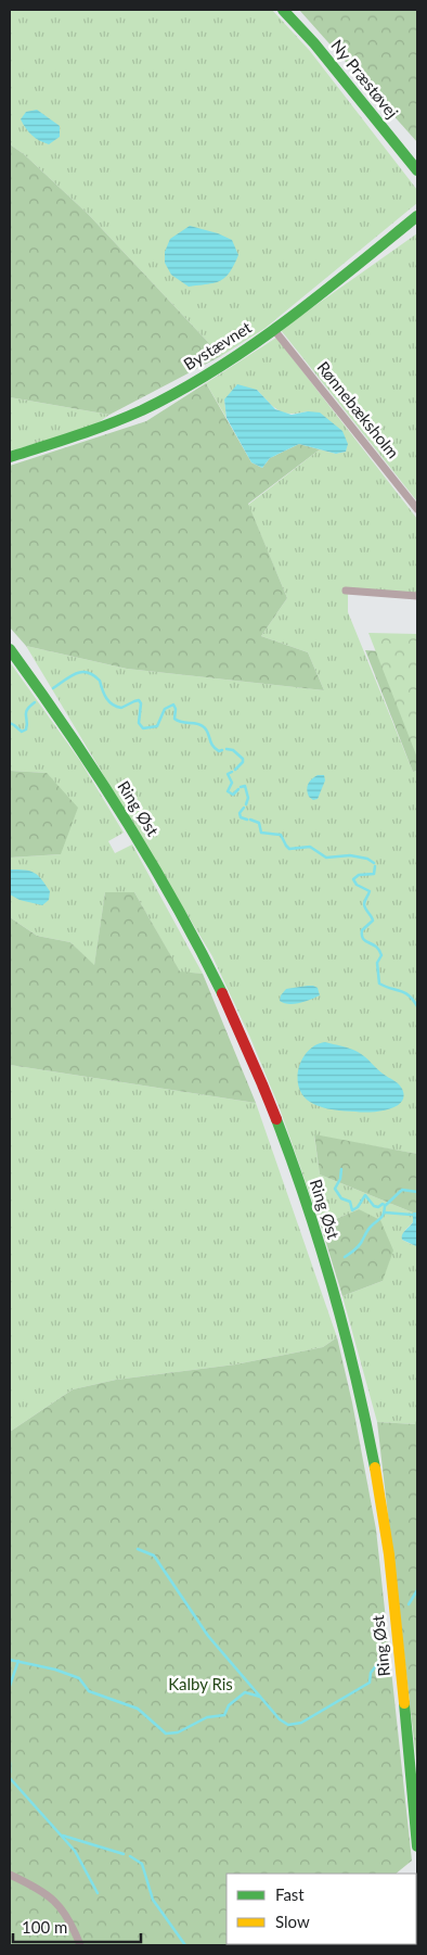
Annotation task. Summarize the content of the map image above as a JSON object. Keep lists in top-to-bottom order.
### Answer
{
  "streets": {
    "main road": ["Ny Præstøvej", "Bystævnet", "Ring Øst"],
    "street": ["Rønnebæksholm"]
  },
  "crossings": [
    ["Bystævnet", "Rønnebæksholm"]
  ],
  "parks": ["Kalby Ris"],
  "legend": ["Fast", "Slow"],
  "scale_bar": "100 m"
}
